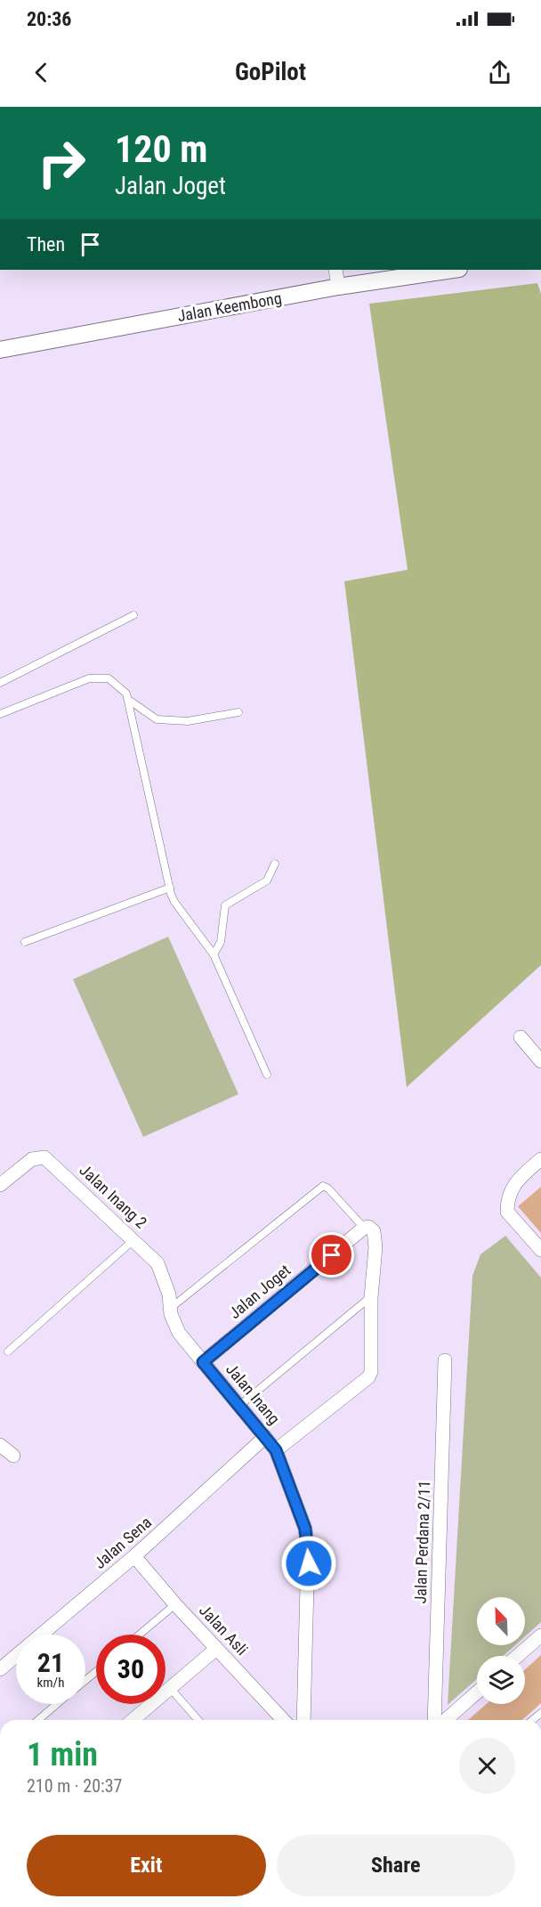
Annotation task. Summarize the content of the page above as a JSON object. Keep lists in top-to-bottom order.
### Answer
{
  "streets": {
    "street": [
      "Jalan Keembong",
      "Jalan Inang 2",
      "Jalan Joget",
      "Jalan Inang",
      "Jalan Perdana 2/11",
      "Jalan Sena",
      "Jalan Asli"
    ]
  },
  "crossings": [
    ["Jalan Inang 2", "Jalan Inang"],
    ["Jalan Joget", "Jalan Inang"],
    ["Jalan Inang", "Jalan Sena"],
    ["Jalan Sena", "Jalan Asli"]
  ],
  "north": "top left",
  "page": {
    "status": "20:36",
    "header": "GoPilot",
    "turn": ["120 m", "Jalan Joget"],
    "then": "Then",
    "speed": "21 km/h",
    "limit": "30",
    "heading": ["1 min", "210 m · 20:37"],
    "buttons": ["Exit", "Share"]
  }
}
